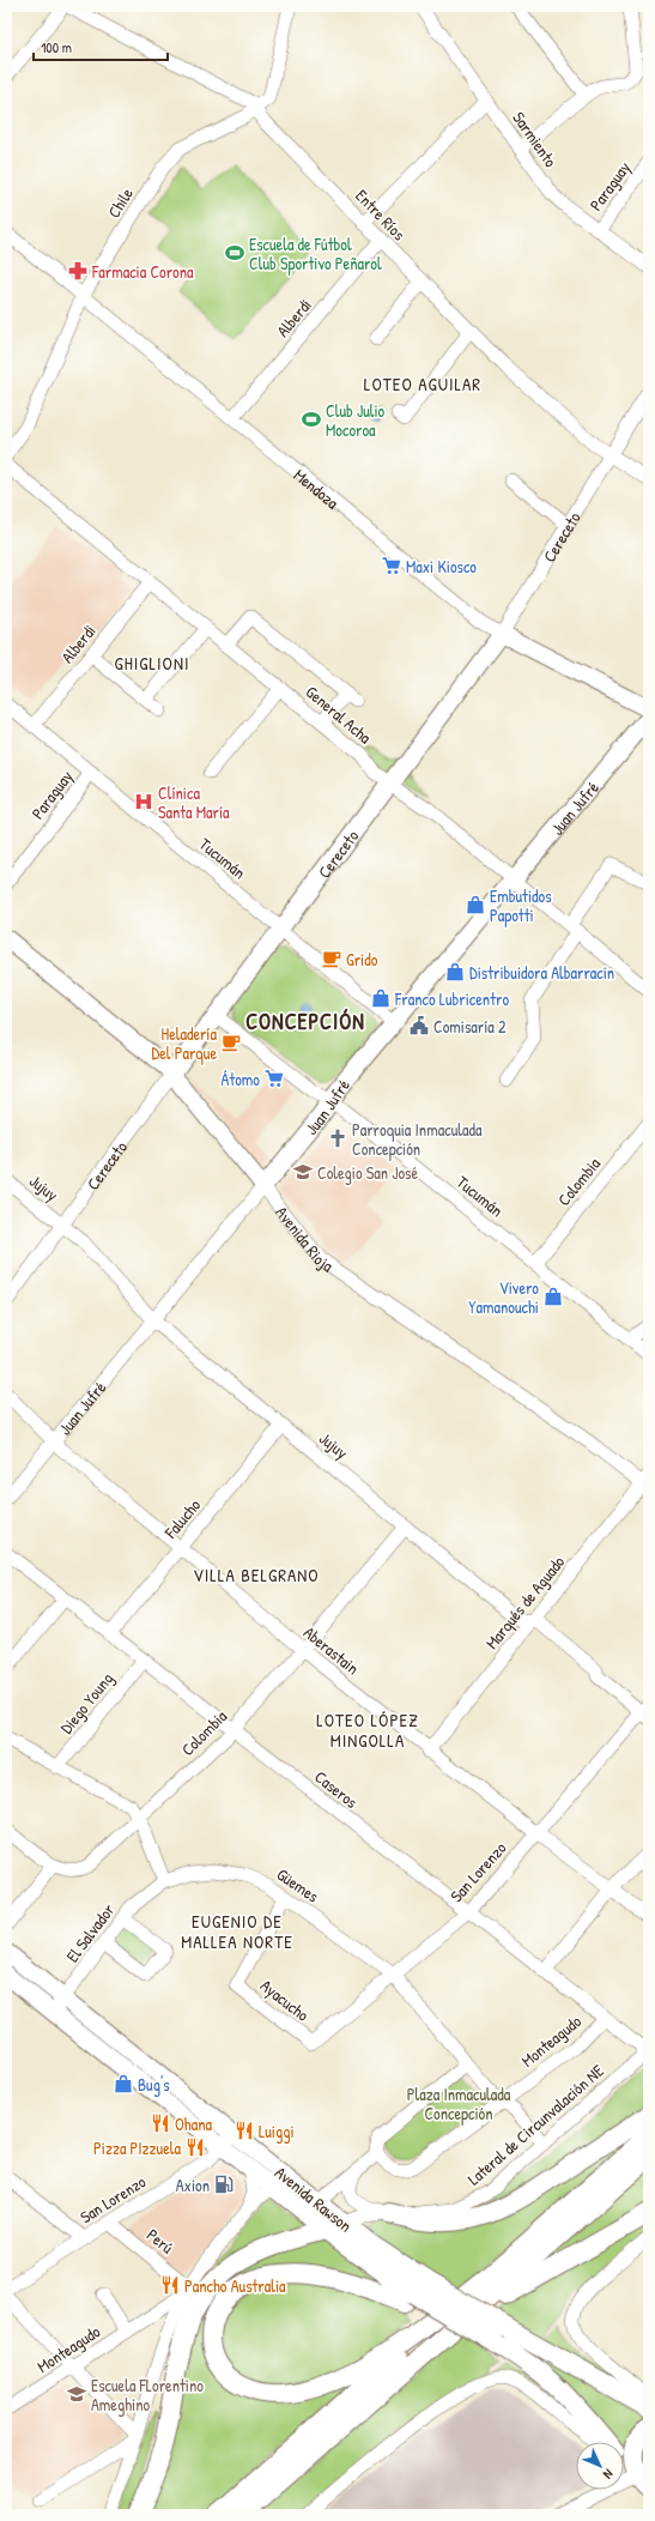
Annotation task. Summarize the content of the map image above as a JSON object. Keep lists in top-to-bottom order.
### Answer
{
  "streets": {
    "highway": ["Avenida Rawson"],
    "main road": [
      "Mendoza",
      "Cereceto",
      "Juan Jufré",
      "Avenida Rioja"
    ],
    "street": [
      "Sarmiento",
      "Paraguay",
      "Chile",
      "Entre Ríos",
      "Alberdi",
      "General Acha",
      "Tucumán",
      "Colombia",
      "Jujuy",
      "Falucho",
      "Marqués de Aguado",
      "Aberastain",
      "Diego Young",
      "Caseros",
      "San Lorenzo",
      "Güemes",
      "El Salvador",
      "Ayacucho",
      "Monteagudo",
      "Lateral de Circunvalación NE",
      "Perú"
    ]
  },
  "crossings": [
    ["Sarmiento", "Paraguay"],
    ["Paraguay", "Tucumán"],
    ["Chile", "Entre Ríos"],
    ["Chile", "Mendoza"],
    ["Entre Ríos", "Alberdi"],
    ["Entre Ríos", "Cereceto"],
    ["Alberdi", "Mendoza"],
    ["Alberdi", "General Acha"],
    ["Alberdi", "Tucumán"],
    ["Mendoza", "Cereceto"],
    ["Cereceto", "General Acha"],
    ["Cereceto", "Tucumán"],
    ["Cereceto", "Jujuy"],
    ["Cereceto", "Avenida Rioja"],
    ["General Acha", "Juan Jufré"],
    ["Juan Jufré", "Tucumán"],
    ["Juan Jufré", "Jujuy"],
    ["Juan Jufré", "Avenida Rioja"],
    ["Juan Jufré", "Aberastain"],
    ["Tucumán", "Colombia"],
    ["Colombia", "Jujuy"],
    ["Colombia", "Aberastain"],
    ["Colombia", "Caseros"],
    ["Jujuy", "Falucho"],
    ["Jujuy", "Marqués de Aguado"],
    ["Jujuy", "San Lorenzo"],
    ["Avenida Rioja", "Marqués de Aguado"],
    ["Falucho", "Aberastain"],
    ["Falucho", "Caseros"],
    ["Marqués de Aguado", "Aberastain"],
    ["Aberastain", "San Lorenzo"],
    ["Diego Young", "Caseros"],
    ["Caseros", "San Lorenzo"],
    ["Caseros", "Monteagudo"],
    ["Caseros", "Lateral de Circunvalación NE"],
    ["San Lorenzo", "Güemes"],
    ["San Lorenzo", "Ayacucho"],
    ["San Lorenzo", "Avenida Rawson"],
    ["San Lorenzo", "Perú"],
    ["Güemes", "El Salvador"],
    ["Güemes", "Ayacucho"],
    ["Güemes", "Monteagudo"],
    ["Güemes", "Lateral de Circunvalación NE"],
    ["El Salvador", "Avenida Rawson"],
    ["Monteagudo", "Perú"],
    ["Lateral de Circunvalación NE", "Avenida Rawson"]
  ],
  "districts": [
    "LOTEO AGUILAR",
    "GHIGLIONI",
    "CONCEPCIÓN",
    "VILLA BELGRANO",
    "LOTEO LÓPEZ MINGOLLA",
    "EUGENIO DE MALLEA NORTE"
  ],
  "parks": ["Plaza Inmaculada Concepción"],
  "places": {
    "sports": ["Escuela de Fútbol Club Sportivo Peñarol", "Club Julio Mocoroa"],
    "pharmacy": ["Farmacia Corona"],
    "supermarket": ["Maxi Kiosco", "Átomo"],
    "hospital": ["Clínica Santa María"],
    "shop": [
      "Embutidos Papotti",
      "Distribuidora Albarracin",
      "Franco Lubricentro",
      "Vivero Yamanouchi",
      "Bug's"
    ],
    "cafe": ["Grido", "Heladería Del Parque"],
    "public building": ["Comisaría 2"],
    "church": ["Parroquia Inmaculada Concepción"],
    "school or university": ["Colegio San José", "Escuela FLorentino Ameghino"],
    "restaurant": [
      "Ohana",
      "Luiggi",
      "Pizza PIzzuela",
      "Pancho Australia"
    ],
    "fuel station": ["Axion"]
  },
  "scale_bar": "100 m",
  "north": "bottom right"
}
